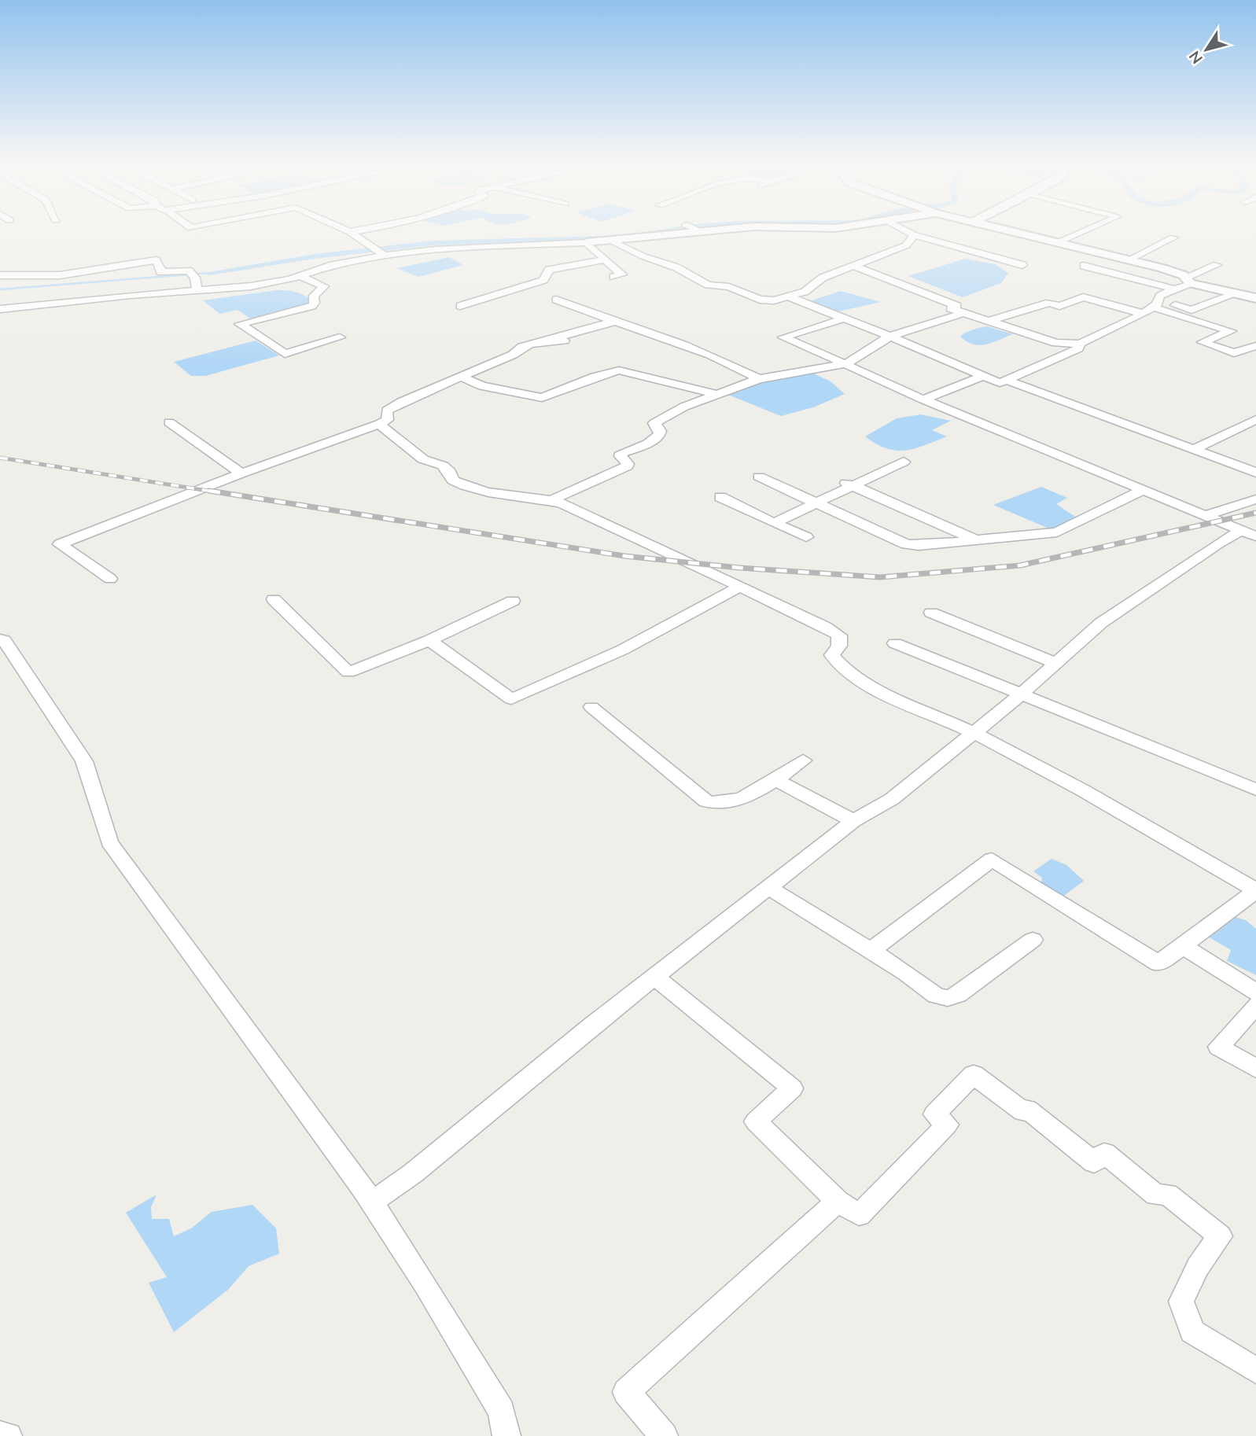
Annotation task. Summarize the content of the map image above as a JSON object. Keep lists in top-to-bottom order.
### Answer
{
  "north": "bottom left"
}
